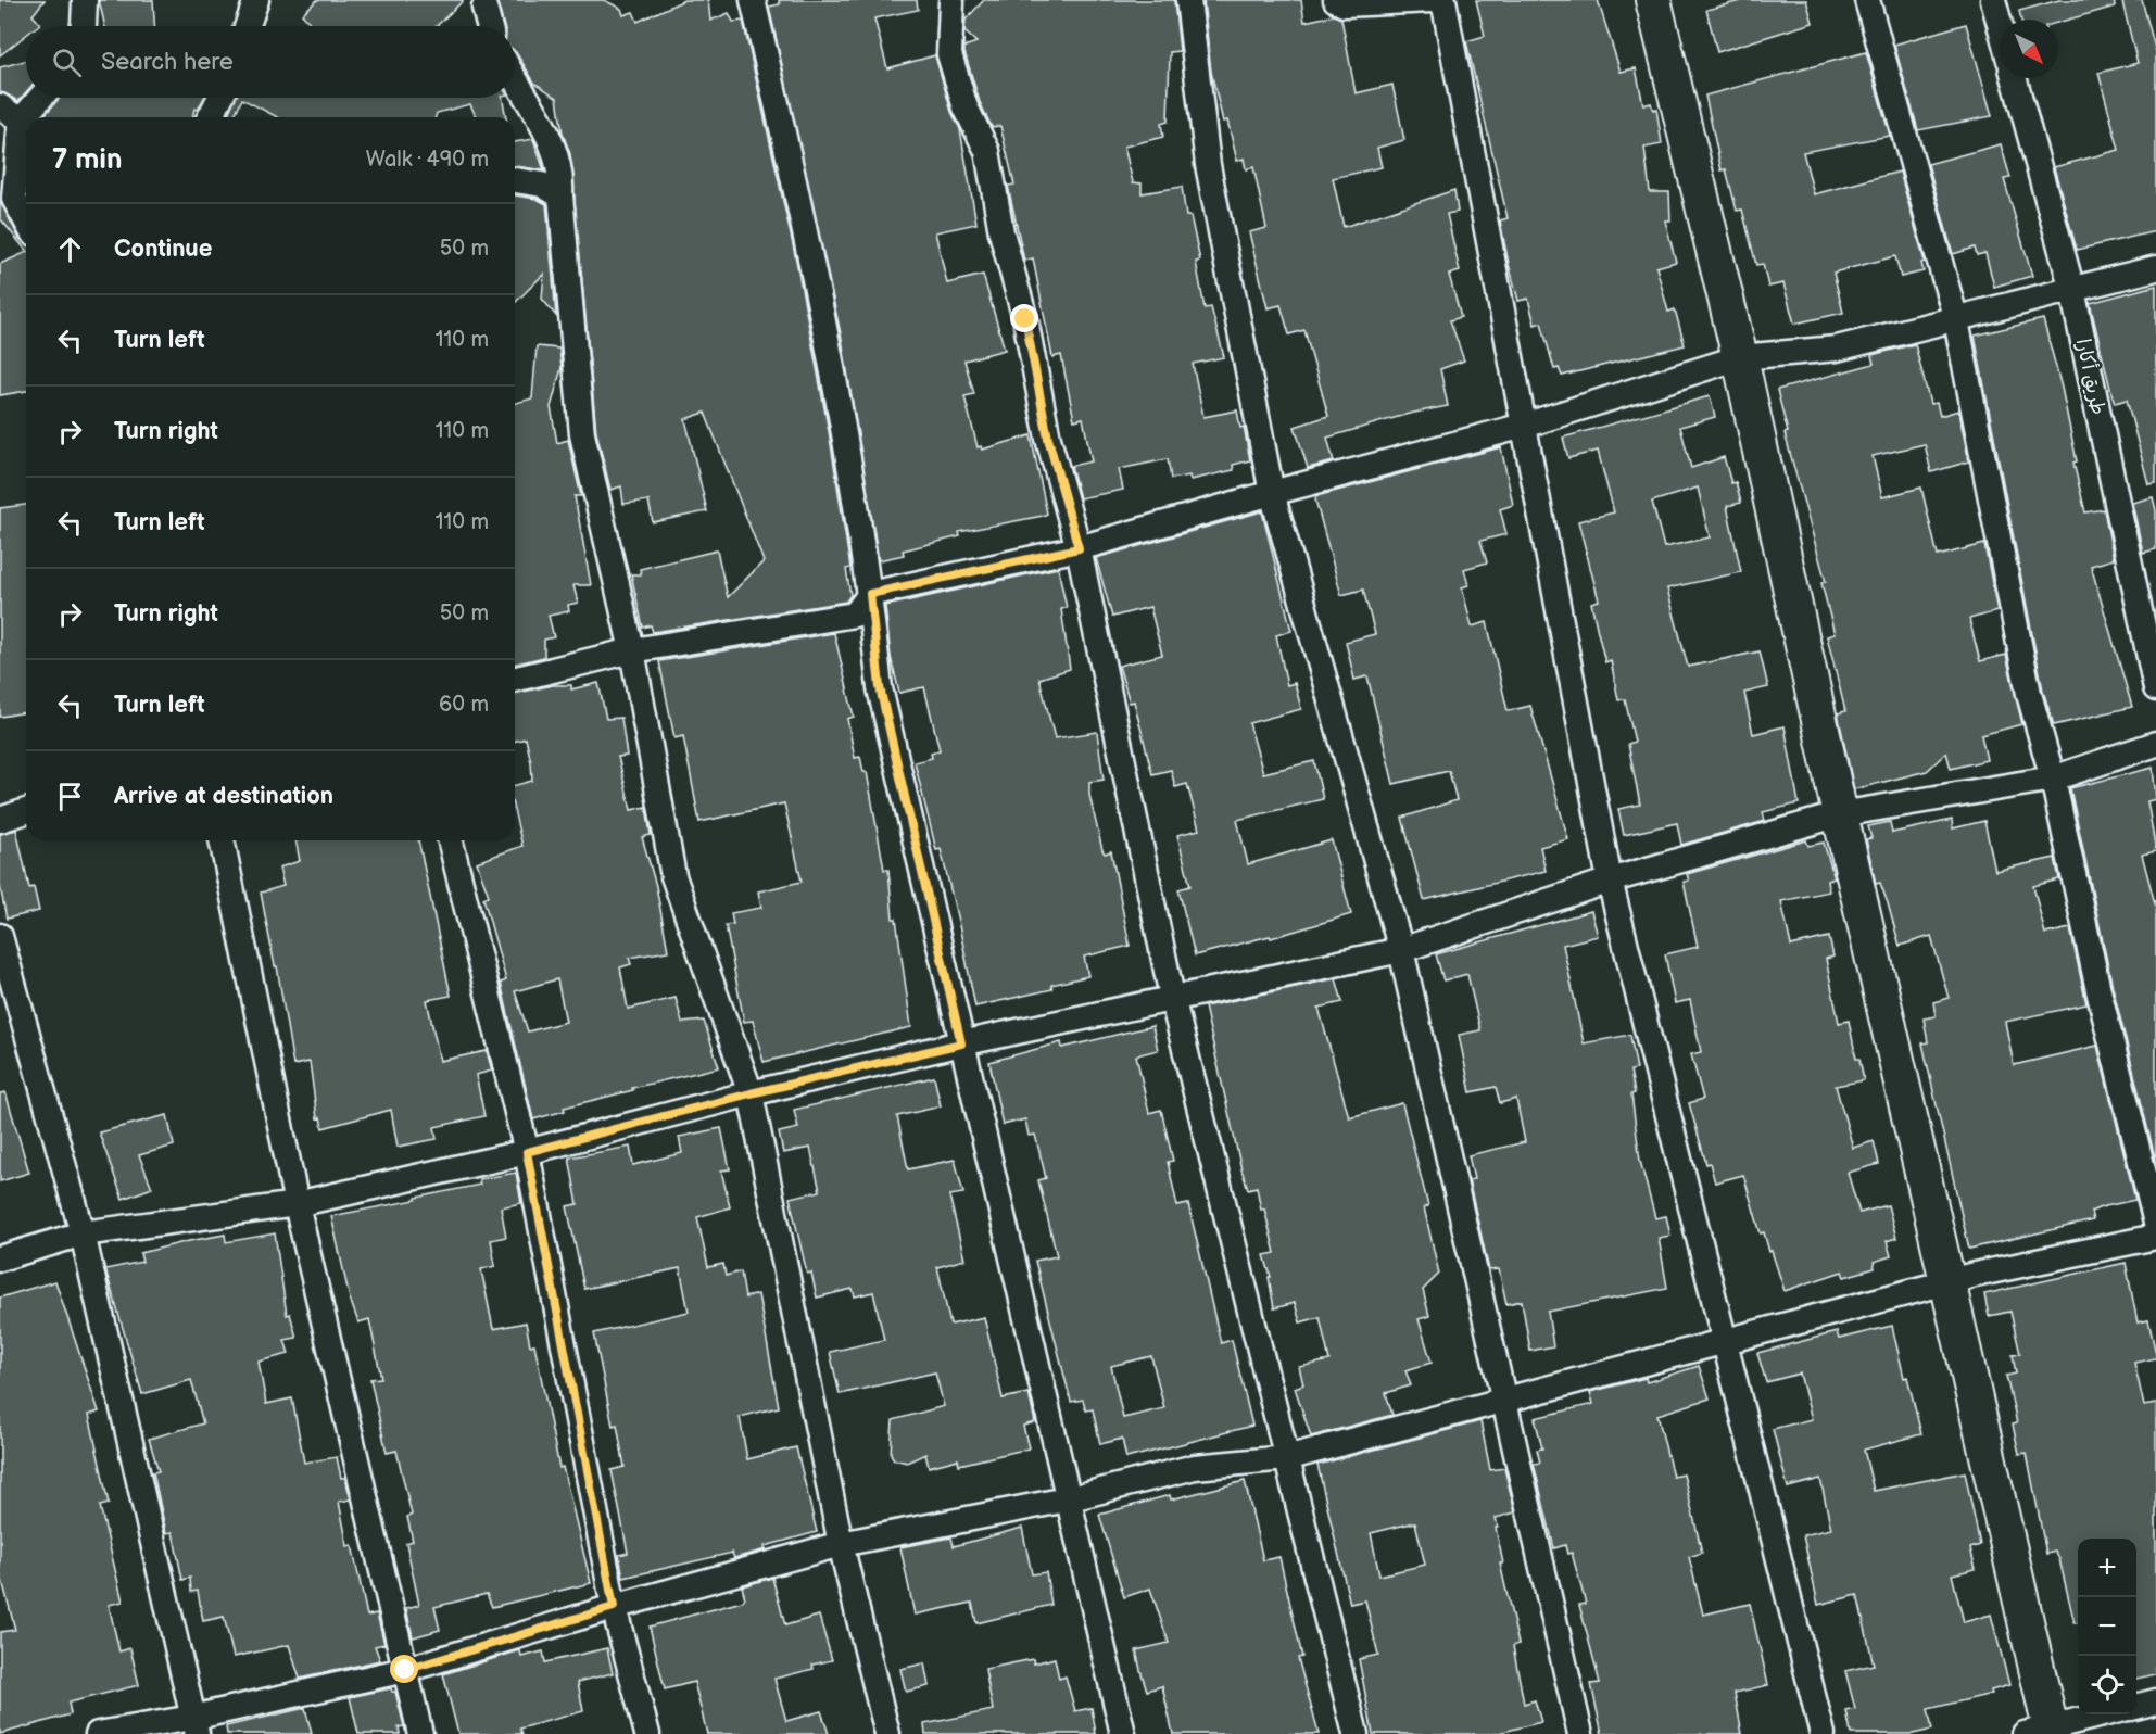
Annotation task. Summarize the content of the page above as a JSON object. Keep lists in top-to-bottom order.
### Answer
{
  "streets": {
    "street": ["طريق أكارا"]
  },
  "north": "bottom right",
  "page": {
    "search": "Search here",
    "heading": ["7 min", "Walk · 490 m"],
    "list": [
      ["Continue", "50 m"],
      ["Turn left", "110 m"],
      ["Turn right", "110 m"],
      ["Turn left", "110 m"],
      ["Turn right", "50 m"],
      ["Turn left", "60 m"],
      "Arrive at destination"
    ],
    "map_buttons": ["+", "−"]
  }
}
